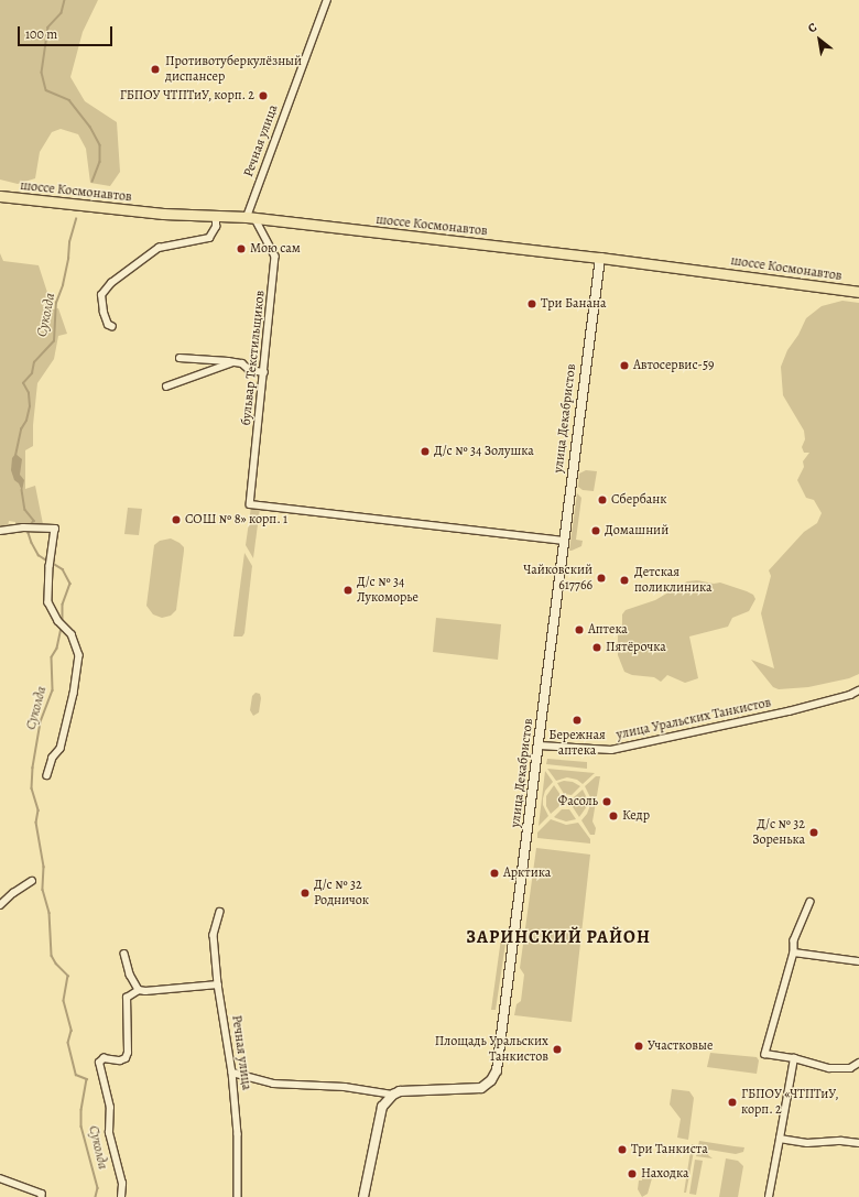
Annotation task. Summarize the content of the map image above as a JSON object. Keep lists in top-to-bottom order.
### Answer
{
  "streets": {
    "main road": ["шоссе Космонавтов"],
    "street": [
      "Речная улица",
      "бульвар Текстильщиков",
      "улица Декабристов",
      "улица Уральских Танкистов"
    ]
  },
  "crossings": [
    ["Речная улица", "шоссе Космонавтов"],
    ["Речная улица", "бульвар Текстильщиков"],
    ["шоссе Космонавтов", "бульвар Текстильщиков"],
    ["шоссе Космонавтов", "улица Декабристов"],
    ["бульвар Текстильщиков", "улица Декабристов"],
    ["улица Декабристов", "улица Уральских Танкистов"]
  ],
  "districts": ["ЗАРИНСКИЙ РАЙОН"],
  "water": ["Суколда"],
  "places": [
    "Противотуберкулёзный диспансер",
    "ГБПОУ ЧТПТиУ, корп. 2",
    "Мою сам",
    "Три Банана",
    "Автосервис-59",
    "Д/с № 34 Золушка",
    "Сбербанк",
    "СОШ № 8» корп. 1",
    "Домашний",
    "Чайковский 617766",
    "Детская поликлиника",
    "Д/с № 34 Лукоморье",
    "Аптека",
    "Пятёрочка",
    "Бережная аптека",
    "Фасоль",
    "Кедр",
    "Д/с № 32 Зоренька",
    "Арктика",
    "Д/с № 32 Родничок",
    "Участковые",
    "Площадь Уральских Танкистов",
    "ГБПОУ «ЧТПТиУ, корп. 2",
    "Три Танкиста",
    "Находка"
  ],
  "scale_bar": "100 m",
  "north": "top left"
}
